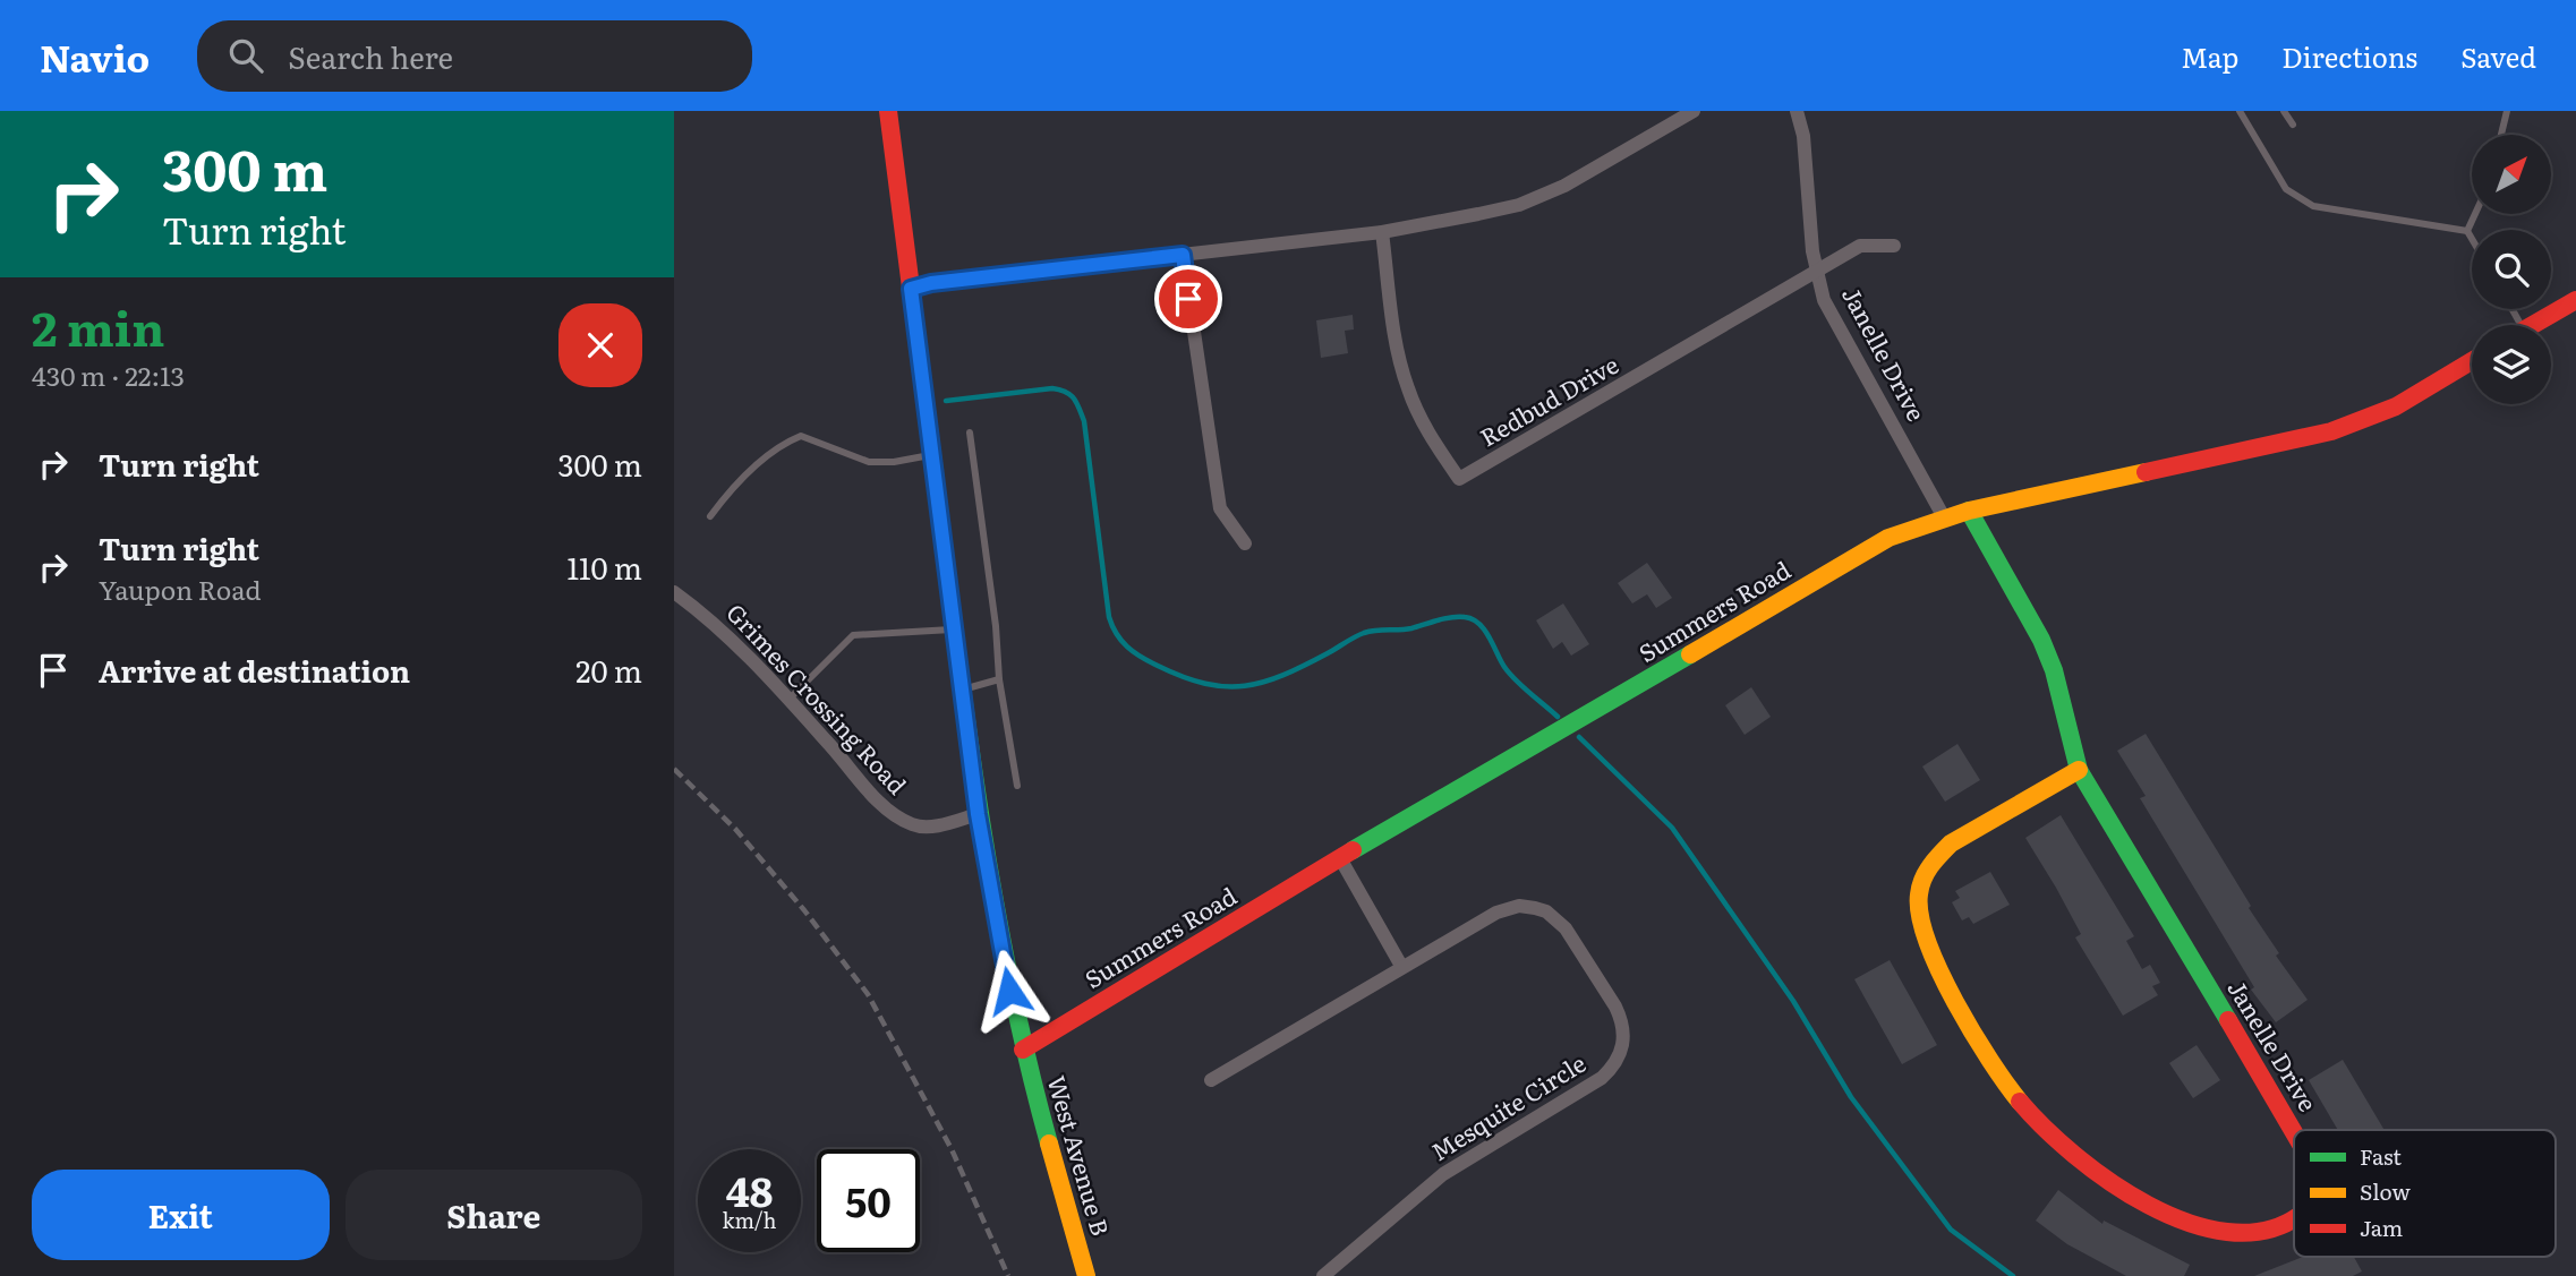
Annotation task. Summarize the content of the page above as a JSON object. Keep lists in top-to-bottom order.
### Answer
{
  "streets": {
    "street": [
      "Janelle Drive",
      "Redbud Drive",
      "Summers Road",
      "Grimes Crossing Road",
      "Mesquite Circle",
      "West Avenue B"
    ]
  },
  "crossings": [
    ["Janelle Drive", "Redbud Drive"],
    ["Janelle Drive", "Summers Road"],
    ["Summers Road", "West Avenue B"],
    ["Grimes Crossing Road", "West Avenue B"]
  ],
  "legend": ["Fast", "Slow", "Jam"],
  "north": "top right",
  "page": {
    "header": "Navio",
    "search": "Search here",
    "nav": ["Map", "Directions", "Saved"],
    "turn": ["300 m", "Turn right"],
    "heading": ["2 min", "430 m · 22:13"],
    "list": [
      {
        "name": "Turn right",
        "value": "300 m"
      },
      {
        "name": "Turn right",
        "note": "Yaupon Road",
        "value": "110 m"
      },
      {
        "name": "Arrive at destination",
        "value": "20 m"
      }
    ],
    "speed": "48 km/h",
    "limit": "50",
    "buttons": ["Exit", "Share"]
  }
}
